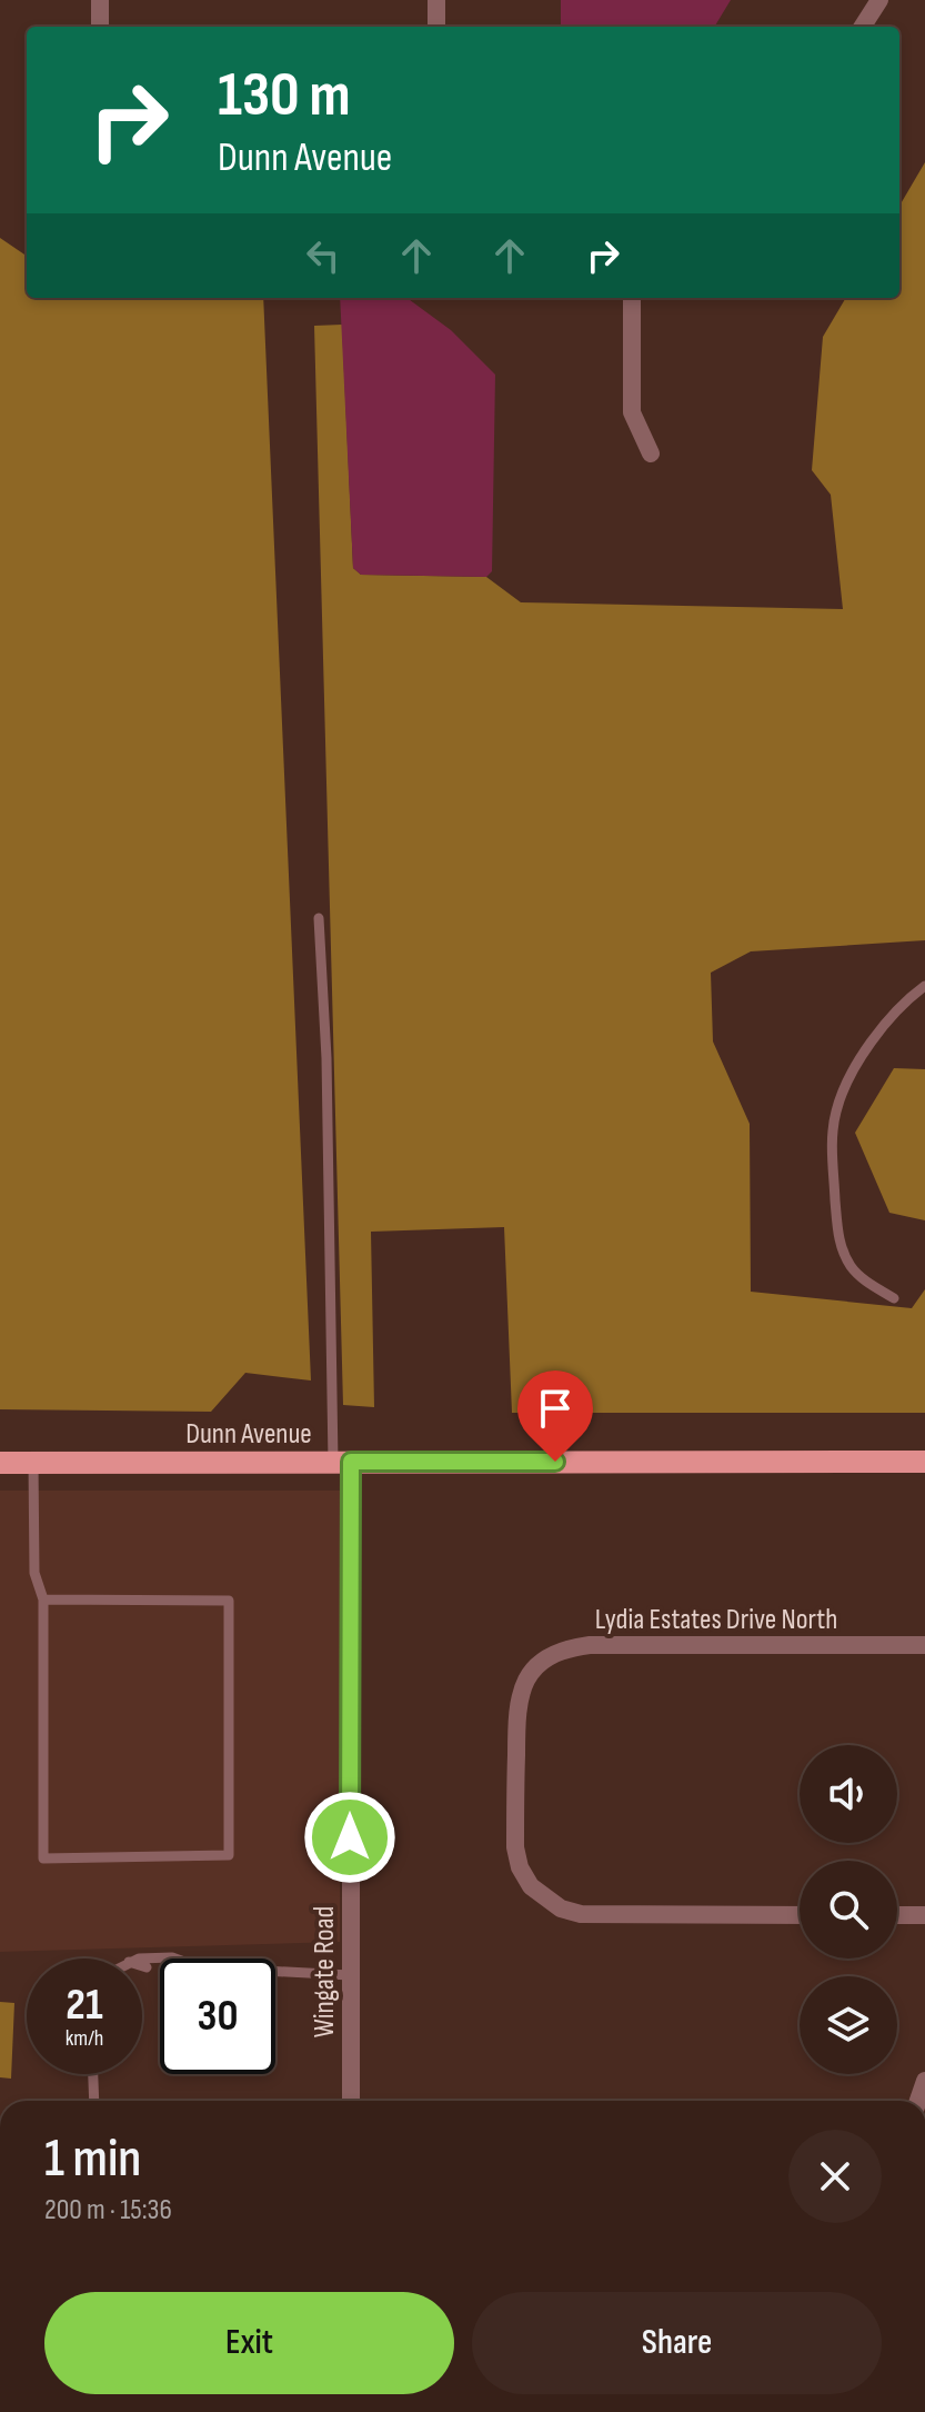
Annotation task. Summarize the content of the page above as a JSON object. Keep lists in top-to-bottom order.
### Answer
{
  "streets": {
    "main road": ["Dunn Avenue"],
    "street": ["Lydia Estates Drive North", "Wingate Road"]
  },
  "crossings": [
    ["Dunn Avenue", "Wingate Road"]
  ],
  "page": {
    "turn": ["130 m", "Dunn Avenue"],
    "speed": "21 km/h",
    "limit": "30",
    "heading": ["1 min", "200 m · 15:36"],
    "buttons": ["Exit", "Share"]
  }
}
